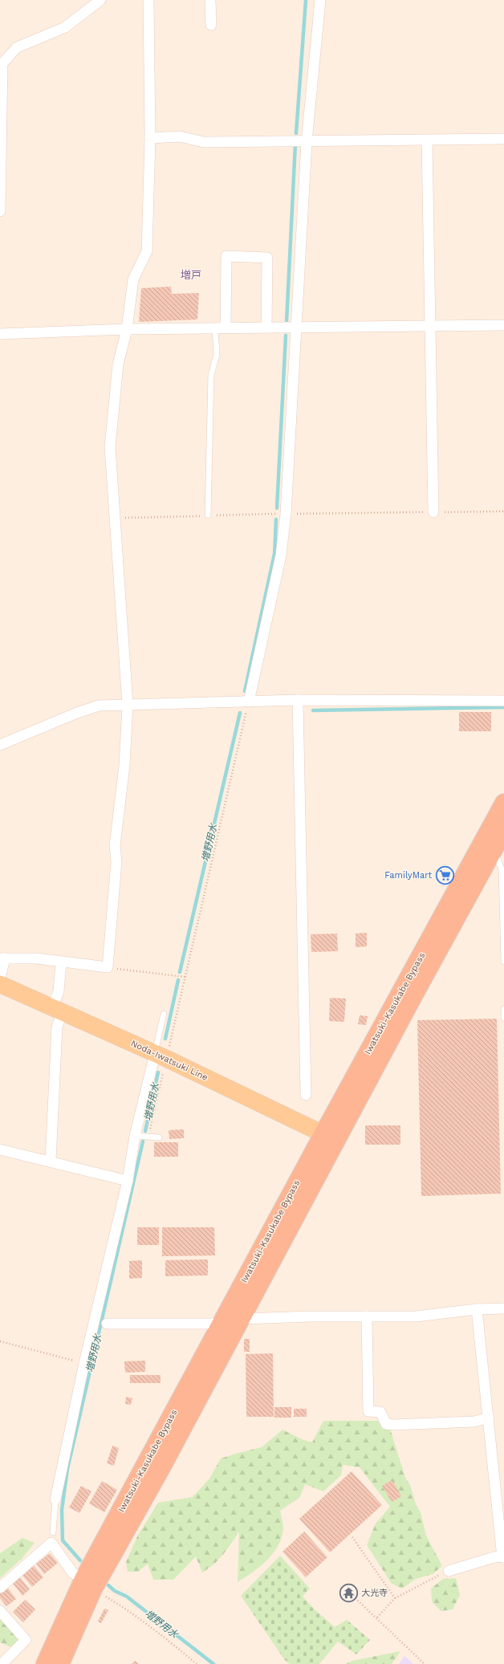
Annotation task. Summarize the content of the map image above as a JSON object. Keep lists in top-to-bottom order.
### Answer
{
  "streets": {
    "highway": ["Iwatsuki-Kasukabe Bypass"],
    "main road": ["Noda-Iwatsuki Line"]
  },
  "crossings": [
    ["Iwatsuki-Kasukabe Bypass", "Noda-Iwatsuki Line"]
  ],
  "districts": ["増戸"],
  "water": ["増野用水"],
  "places": {
    "supermarket": ["FamilyMart"],
    "temple": ["大光寺"]
  }
}
